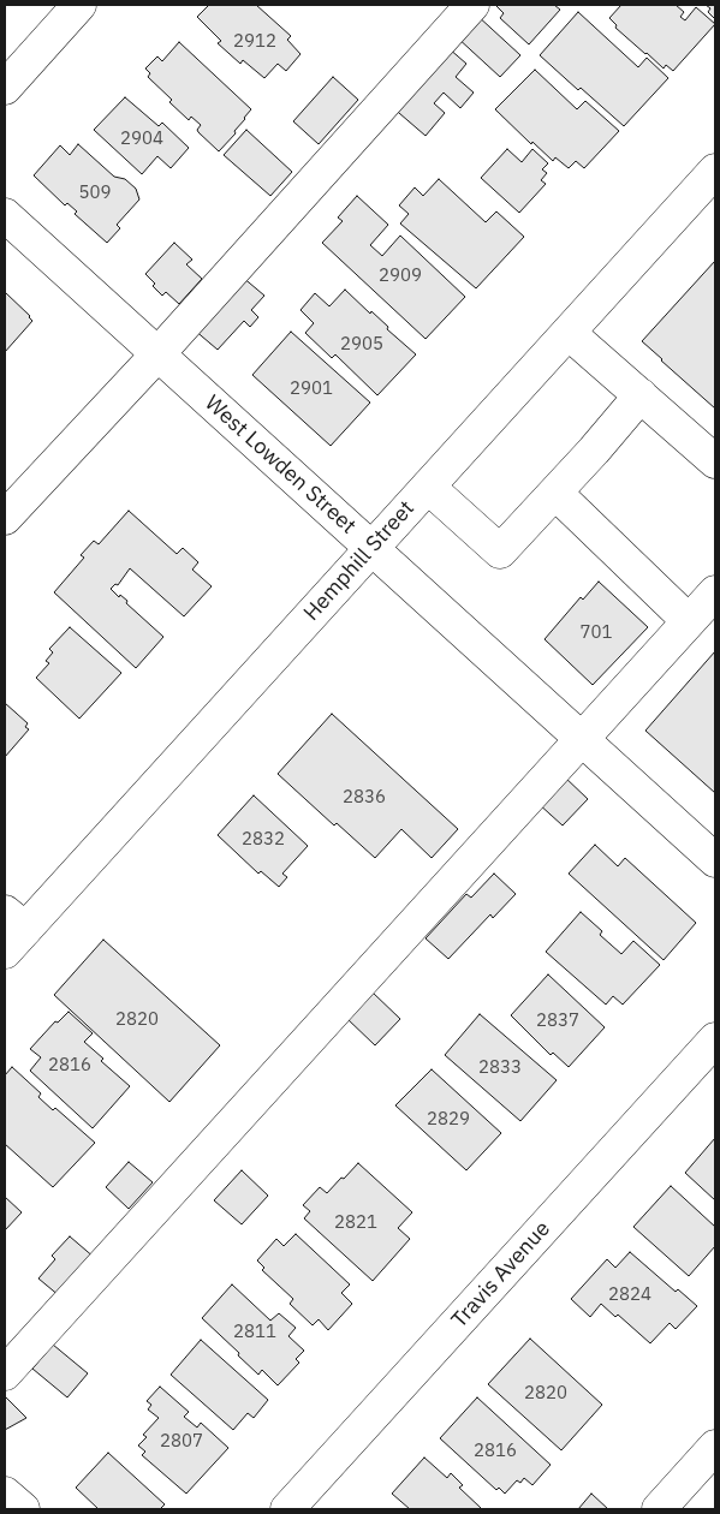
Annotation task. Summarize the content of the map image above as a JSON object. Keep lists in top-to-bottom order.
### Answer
{
  "streets": {
    "street": ["West Lowden Street", "Hemphill Street", "Travis Avenue"]
  },
  "crossings": [
    ["West Lowden Street", "Hemphill Street"]
  ],
  "house_numbers": [
    "2912",
    "2904",
    "509",
    "2909",
    "2905",
    "2901",
    "701",
    "2836",
    "2832",
    "2820",
    "2837",
    "2816",
    "2833",
    "2829",
    "2821",
    "2824",
    "2811",
    "2820",
    "2807",
    "2816"
  ]
}
